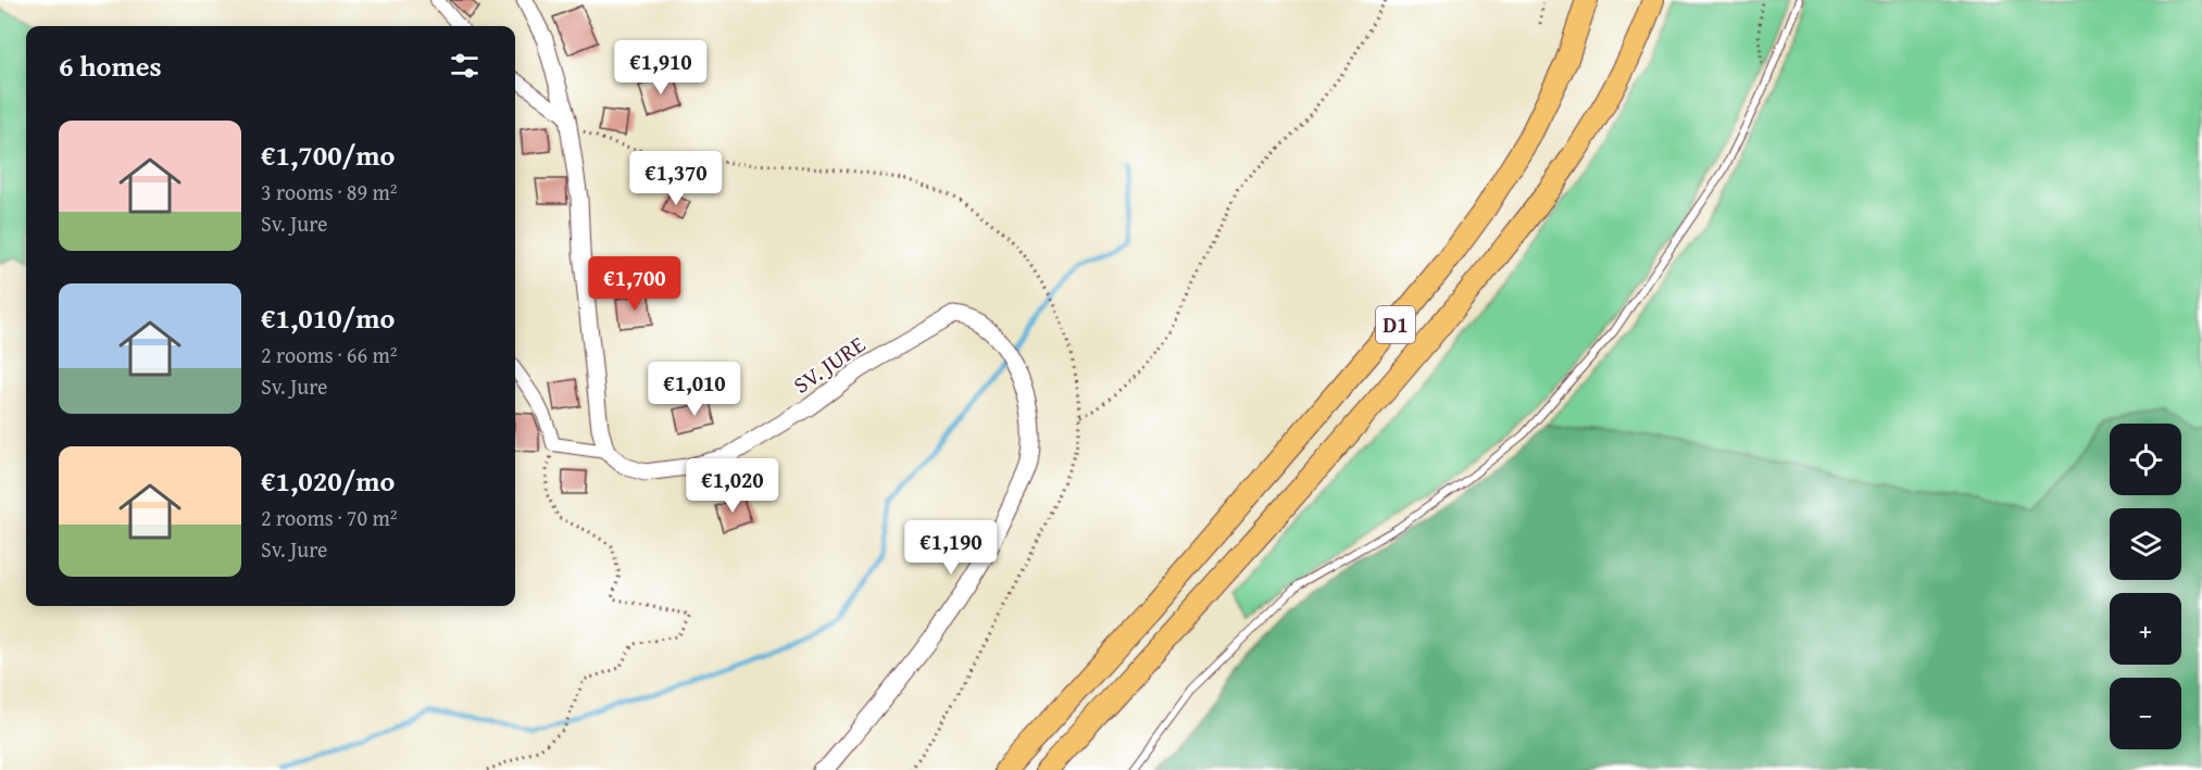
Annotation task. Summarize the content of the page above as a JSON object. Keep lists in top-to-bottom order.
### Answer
{
  "streets": {
    "highway": ["D1"],
    "street": ["SV. JURE"]
  },
  "page": {
    "heading": "6 homes",
    "price": [
      "€1,910",
      "€1,370",
      "€1,700",
      "€1,010",
      "€1,020",
      "€1,190"
    ],
    "list": [
      {
        "name": "€1,700/mo",
        "note": "3 rooms · 89 m² · Sv. Jure"
      },
      {
        "name": "€1,010/mo",
        "note": "2 rooms · 66 m² · Sv. Jure"
      },
      {
        "name": "€1,020/mo",
        "note": "2 rooms · 70 m² · Sv. Jure"
      }
    ],
    "map_buttons": ["+", "−"]
  }
}
